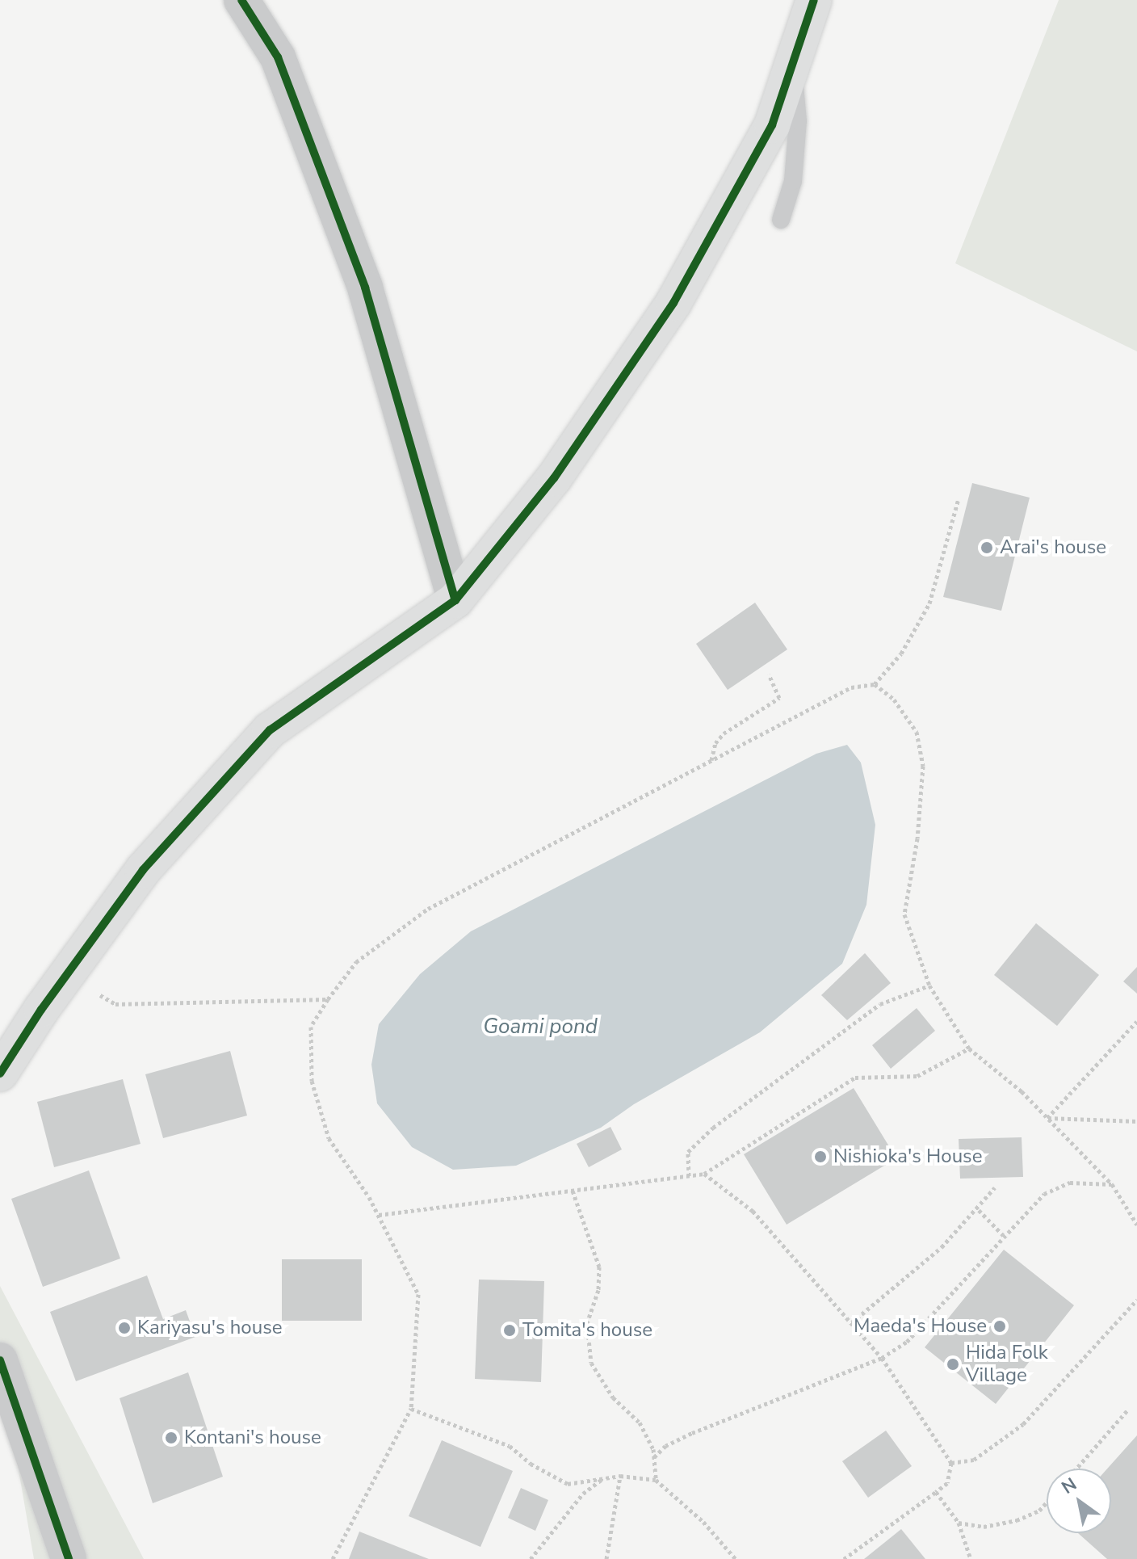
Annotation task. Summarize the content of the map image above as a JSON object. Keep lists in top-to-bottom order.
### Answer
{
  "water": ["Goami pond"],
  "places": [
    "Arai's house",
    "Nishioka's House",
    "Maeda's House",
    "Kariyasu's house",
    "Tomita's house",
    "Hida Folk Village",
    "Kontani's house"
  ],
  "north": "top left"
}
